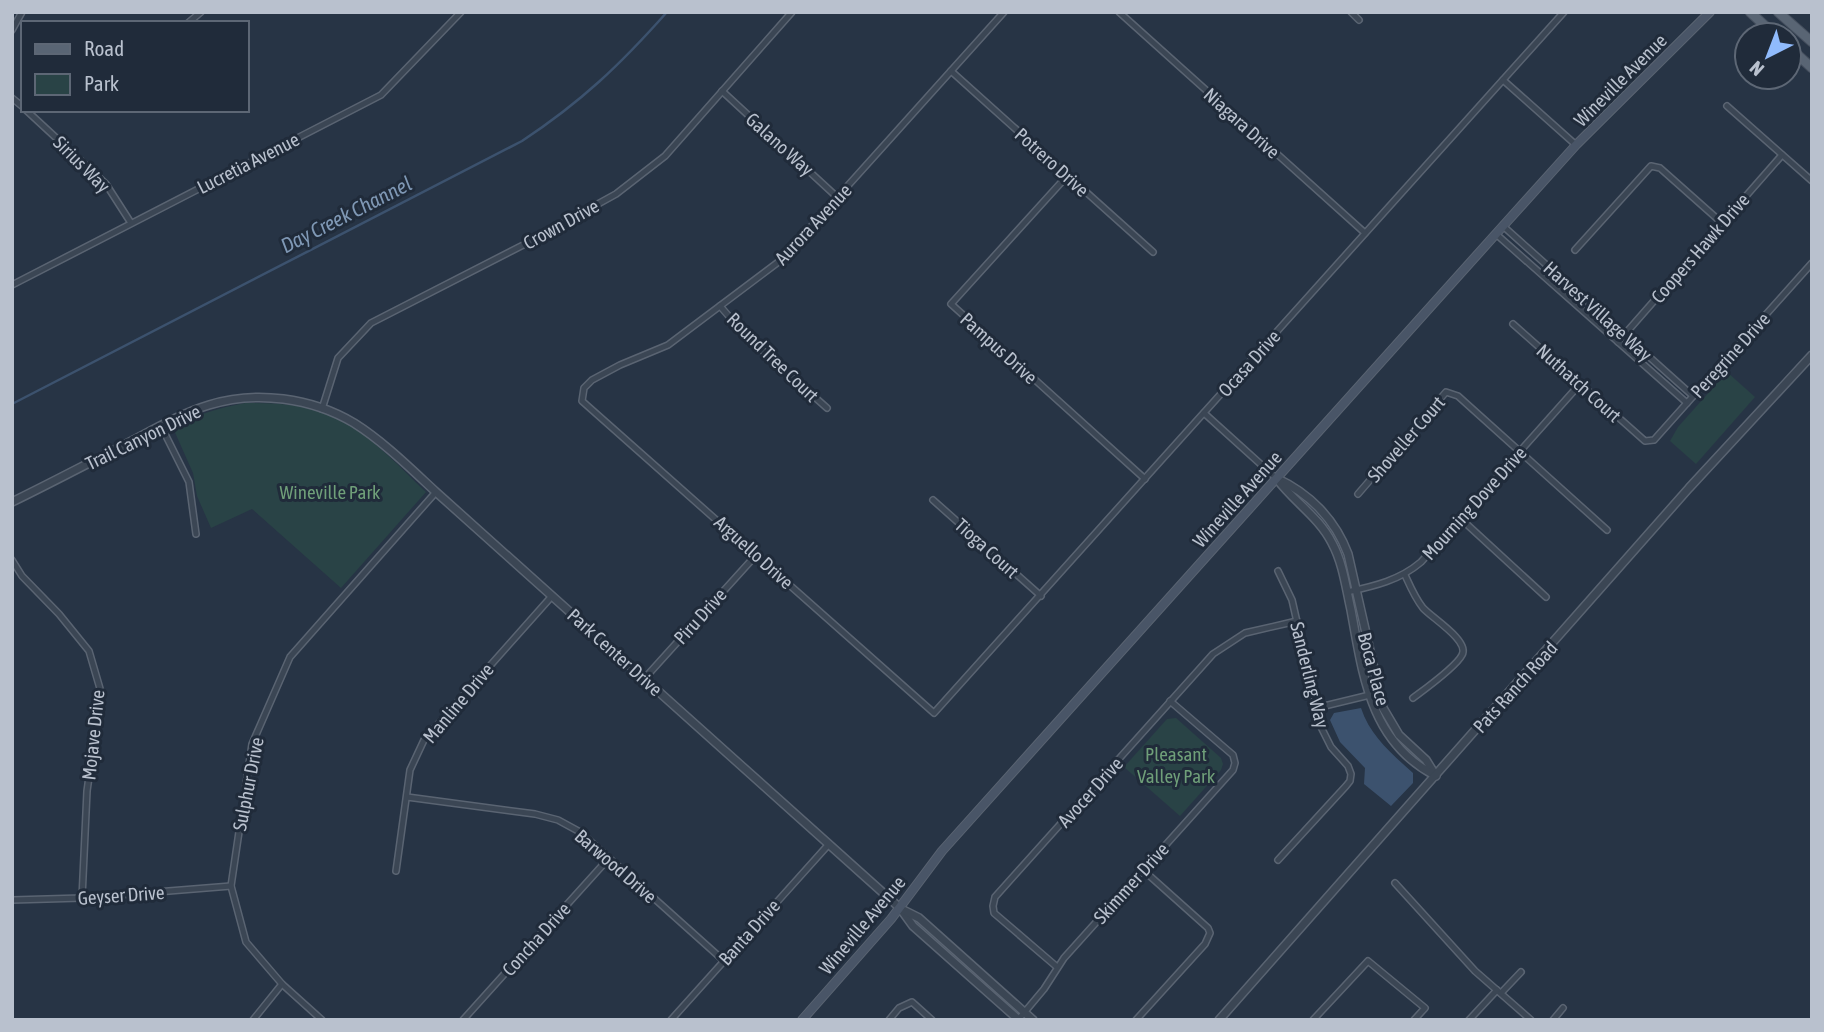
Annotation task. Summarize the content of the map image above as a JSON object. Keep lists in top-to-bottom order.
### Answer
{
  "streets": {
    "main road": ["Wineville Avenue"],
    "street": [
      "Niagara Drive",
      "Galano Way",
      "Potrero Drive",
      "Lucretia Avenue",
      "Sirius Way",
      "Crown Drive",
      "Aurora Avenue",
      "Coopers Hawk Drive",
      "Harvest Village Way",
      "Pampus Drive",
      "Peregrine Drive",
      "Round Tree Court",
      "Ocasa Drive",
      "Nuthatch Court",
      "Trail Canyon Drive",
      "Shoveller Court",
      "Mourning Dove Drive",
      "Tioga Court",
      "Arguello Drive",
      "Piru Drive",
      "Park Center Drive",
      "Boca Place",
      "Sanderling Way",
      "Pats Ranch Road",
      "Manline Drive",
      "Mojave Drive",
      "Sulphur Drive",
      "Avocer Drive",
      "Barwood Drive",
      "Skimmer Drive",
      "Geyser Drive",
      "Banta Drive",
      "Concha Drive"
    ]
  },
  "crossings": [
    ["Wineville Avenue", "Harvest Village Way"],
    ["Wineville Avenue", "Park Center Drive"],
    ["Wineville Avenue", "Boca Place"],
    ["Niagara Drive", "Ocasa Drive"],
    ["Galano Way", "Crown Drive"],
    ["Galano Way", "Aurora Avenue"],
    ["Potrero Drive", "Aurora Avenue"],
    ["Potrero Drive", "Pampus Drive"],
    ["Lucretia Avenue", "Sirius Way"],
    ["Crown Drive", "Trail Canyon Drive"],
    ["Crown Drive", "Park Center Drive"],
    ["Aurora Avenue", "Round Tree Court"],
    ["Aurora Avenue", "Arguello Drive"],
    ["Coopers Hawk Drive", "Harvest Village Way"],
    ["Harvest Village Way", "Peregrine Drive"],
    ["Pampus Drive", "Ocasa Drive"],
    ["Peregrine Drive", "Nuthatch Court"],
    ["Ocasa Drive", "Tioga Court"],
    ["Ocasa Drive", "Arguello Drive"],
    ["Ocasa Drive", "Boca Place"],
    ["Nuthatch Court", "Mourning Dove Drive"],
    ["Trail Canyon Drive", "Park Center Drive"],
    ["Shoveller Court", "Mourning Dove Drive"],
    ["Mourning Dove Drive", "Boca Place"],
    ["Arguello Drive", "Piru Drive"],
    ["Piru Drive", "Park Center Drive"],
    ["Park Center Drive", "Manline Drive"],
    ["Park Center Drive", "Sulphur Drive"],
    ["Park Center Drive", "Skimmer Drive"],
    ["Park Center Drive", "Banta Drive"],
    ["Boca Place", "Pats Ranch Road"],
    ["Sanderling Way", "Avocer Drive"],
    ["Manline Drive", "Barwood Drive"],
    ["Mojave Drive", "Geyser Drive"],
    ["Sulphur Drive", "Geyser Drive"],
    ["Avocer Drive", "Skimmer Drive"],
    ["Barwood Drive", "Banta Drive"],
    ["Barwood Drive", "Concha Drive"]
  ],
  "water": ["Day Creek Channel"],
  "parks": ["Wineville Park", "Pleasant Valley Park"],
  "legend": ["Road", "Park"],
  "north": "bottom left"
}
